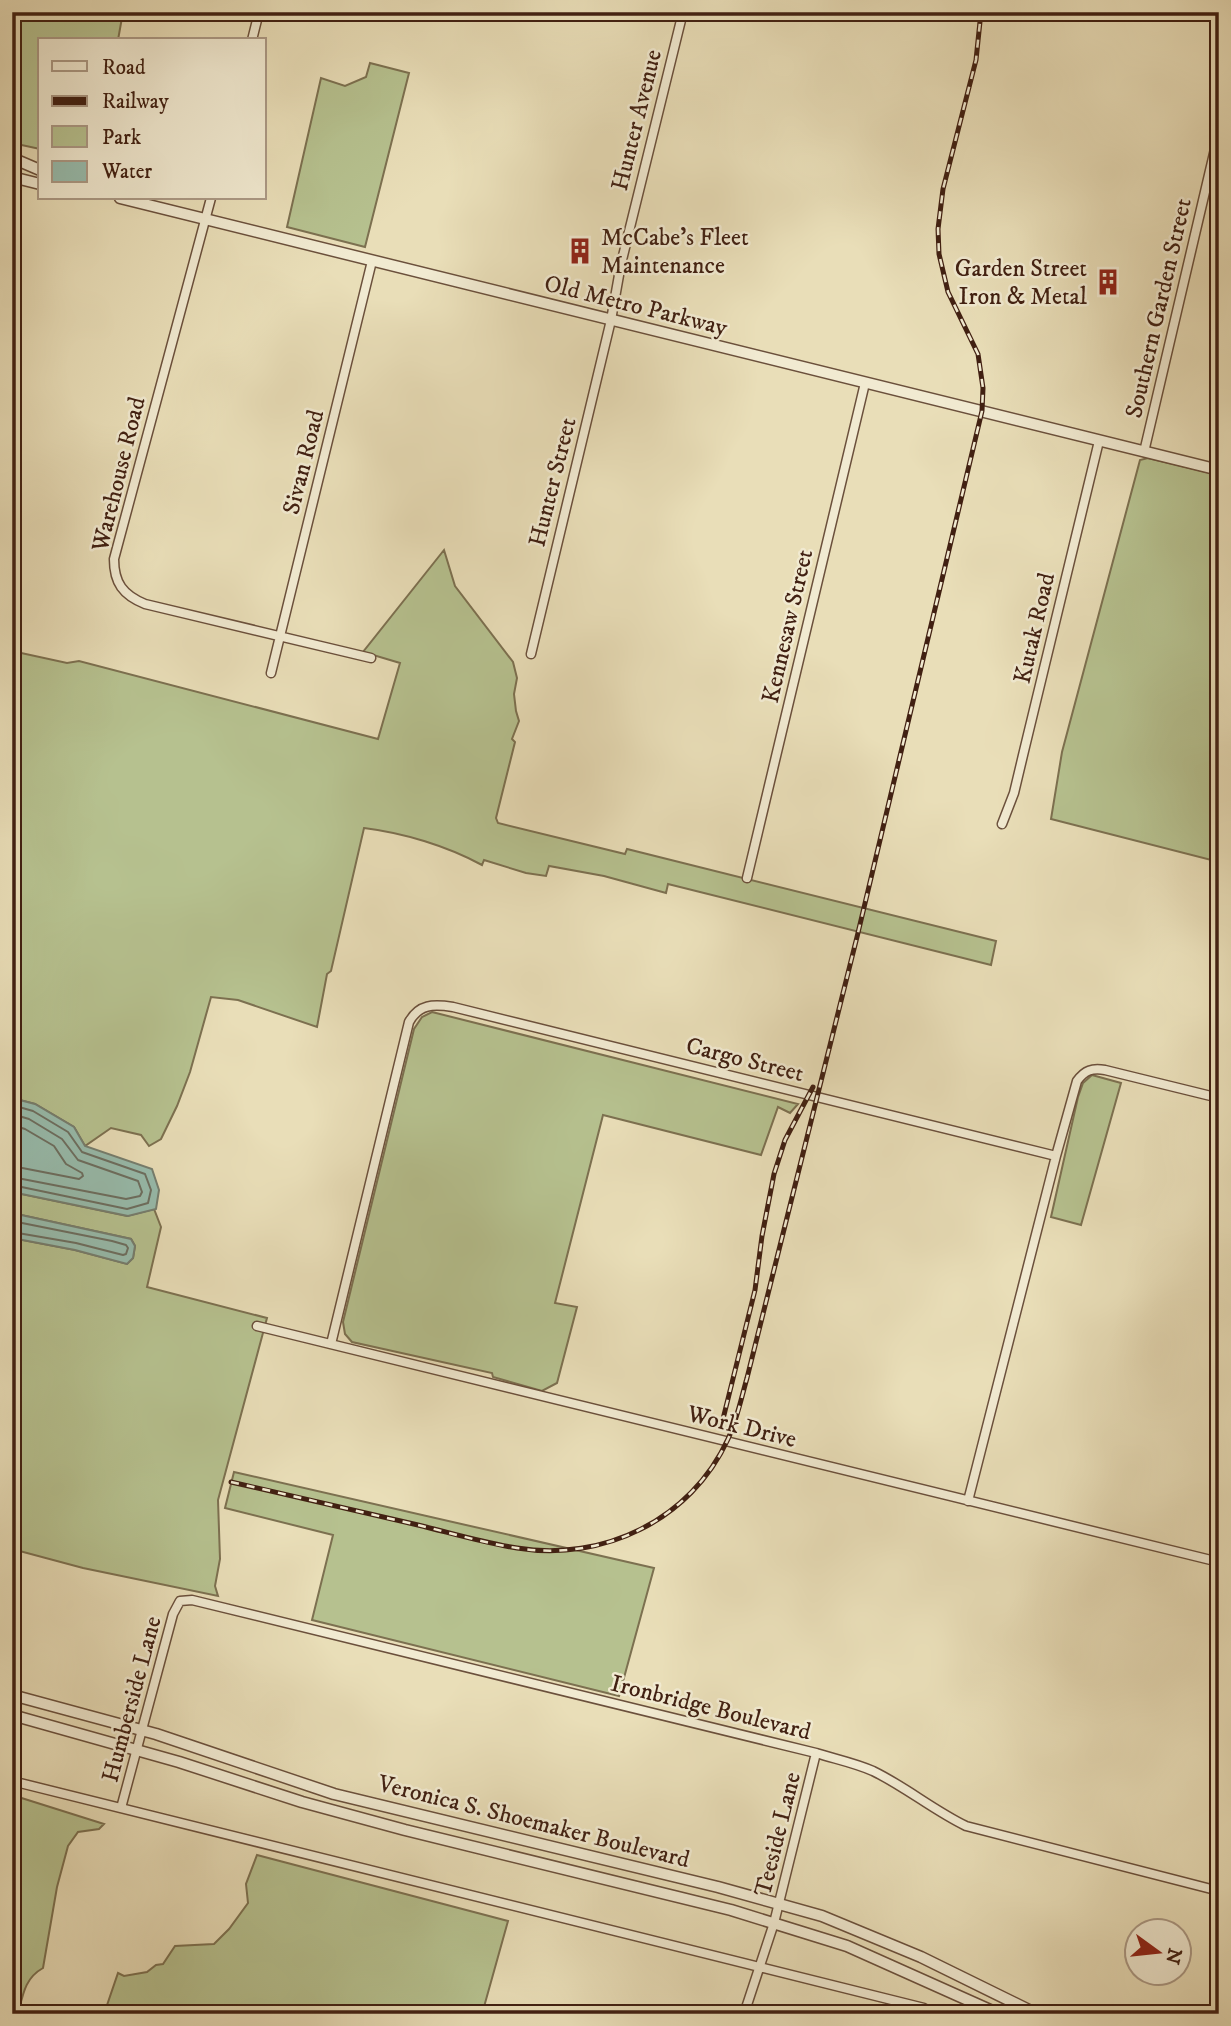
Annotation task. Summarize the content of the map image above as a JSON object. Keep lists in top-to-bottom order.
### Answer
{
  "streets": {
    "street": [
      "Hunter Avenue",
      "Old Metro Parkway",
      "Southern Garden Street",
      "Sivan Road",
      "Warehouse Road",
      "Hunter Street",
      "Kennesaw Street",
      "Kutak Road",
      "Cargo Street",
      "Work Drive",
      "Humberside Lane",
      "Ironbridge Boulevard",
      "Veronica S. Shoemaker Boulevard",
      "Teeside Lane"
    ]
  },
  "crossings": [
    ["Hunter Avenue", "Old Metro Parkway"],
    ["Hunter Avenue", "Hunter Street"],
    ["Old Metro Parkway", "Southern Garden Street"],
    ["Old Metro Parkway", "Sivan Road"],
    ["Old Metro Parkway", "Warehouse Road"],
    ["Old Metro Parkway", "Hunter Street"],
    ["Old Metro Parkway", "Kennesaw Street"],
    ["Old Metro Parkway", "Kutak Road"],
    ["Sivan Road", "Warehouse Road"],
    ["Cargo Street", "Work Drive"],
    ["Humberside Lane", "Ironbridge Boulevard"],
    ["Humberside Lane", "Veronica S. Shoemaker Boulevard"],
    ["Ironbridge Boulevard", "Teeside Lane"],
    ["Veronica S. Shoemaker Boulevard", "Teeside Lane"]
  ],
  "places": {
    "building": ["McCabe's Fleet Maintenance", "Garden Street Iron & Metal"]
  },
  "legend": [
    "Road",
    "Railway",
    "Park",
    "Water"
  ],
  "north": "right"
}
